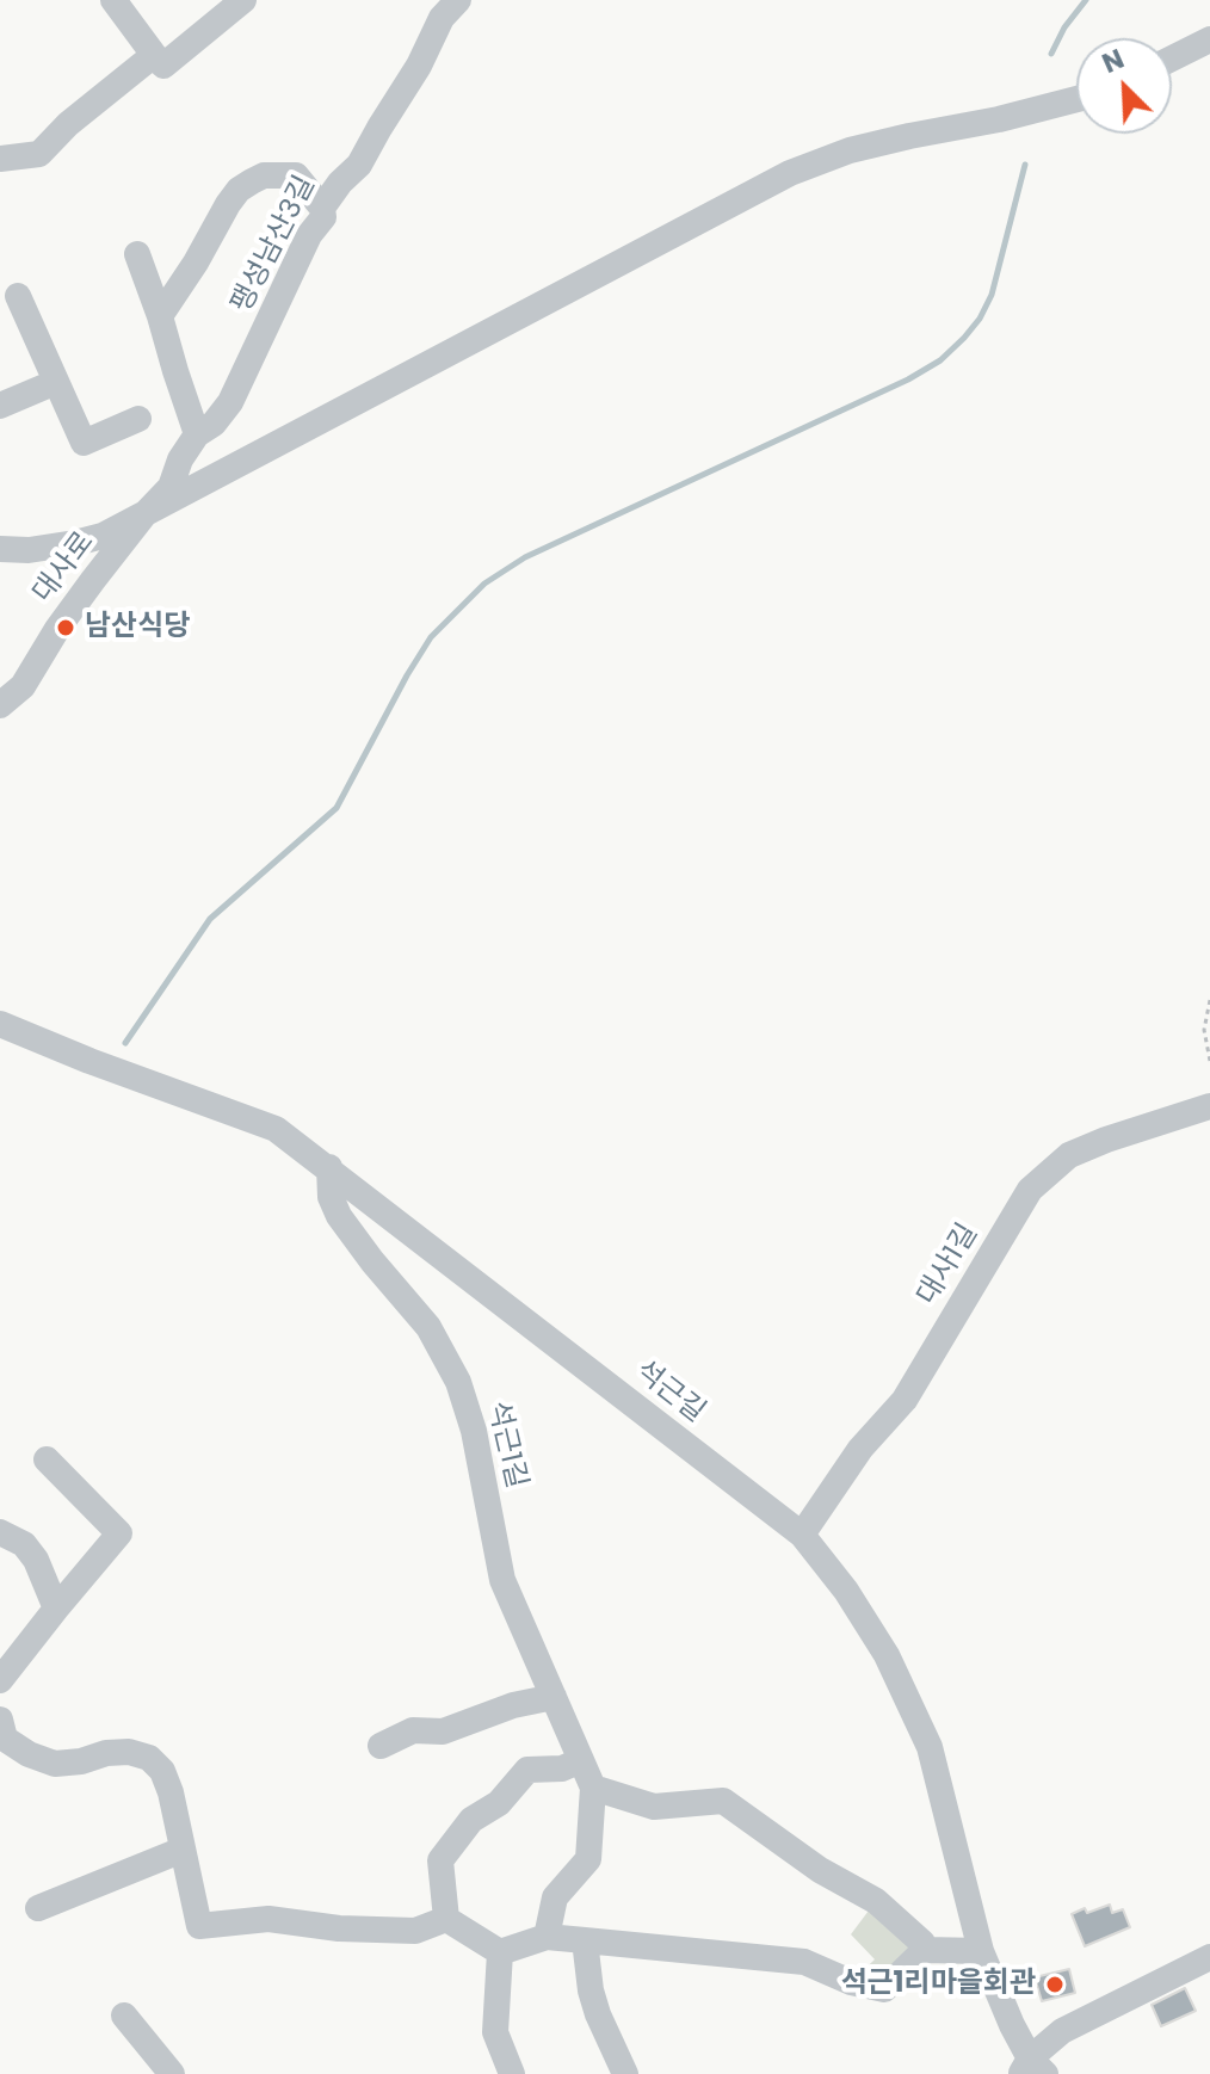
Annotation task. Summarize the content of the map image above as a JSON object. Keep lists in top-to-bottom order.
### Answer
{
  "streets": {
    "street": [
      "팽성남산3길",
      "대사로",
      "대사1길",
      "석근길",
      "석근1길"
    ]
  },
  "crossings": [
    ["팽성남산3길", "대사로"],
    ["대사1길", "석근길"],
    ["석근길", "석근1길"]
  ],
  "places": ["남산식당", "석근1리마을회관"],
  "north": "top left"
}
